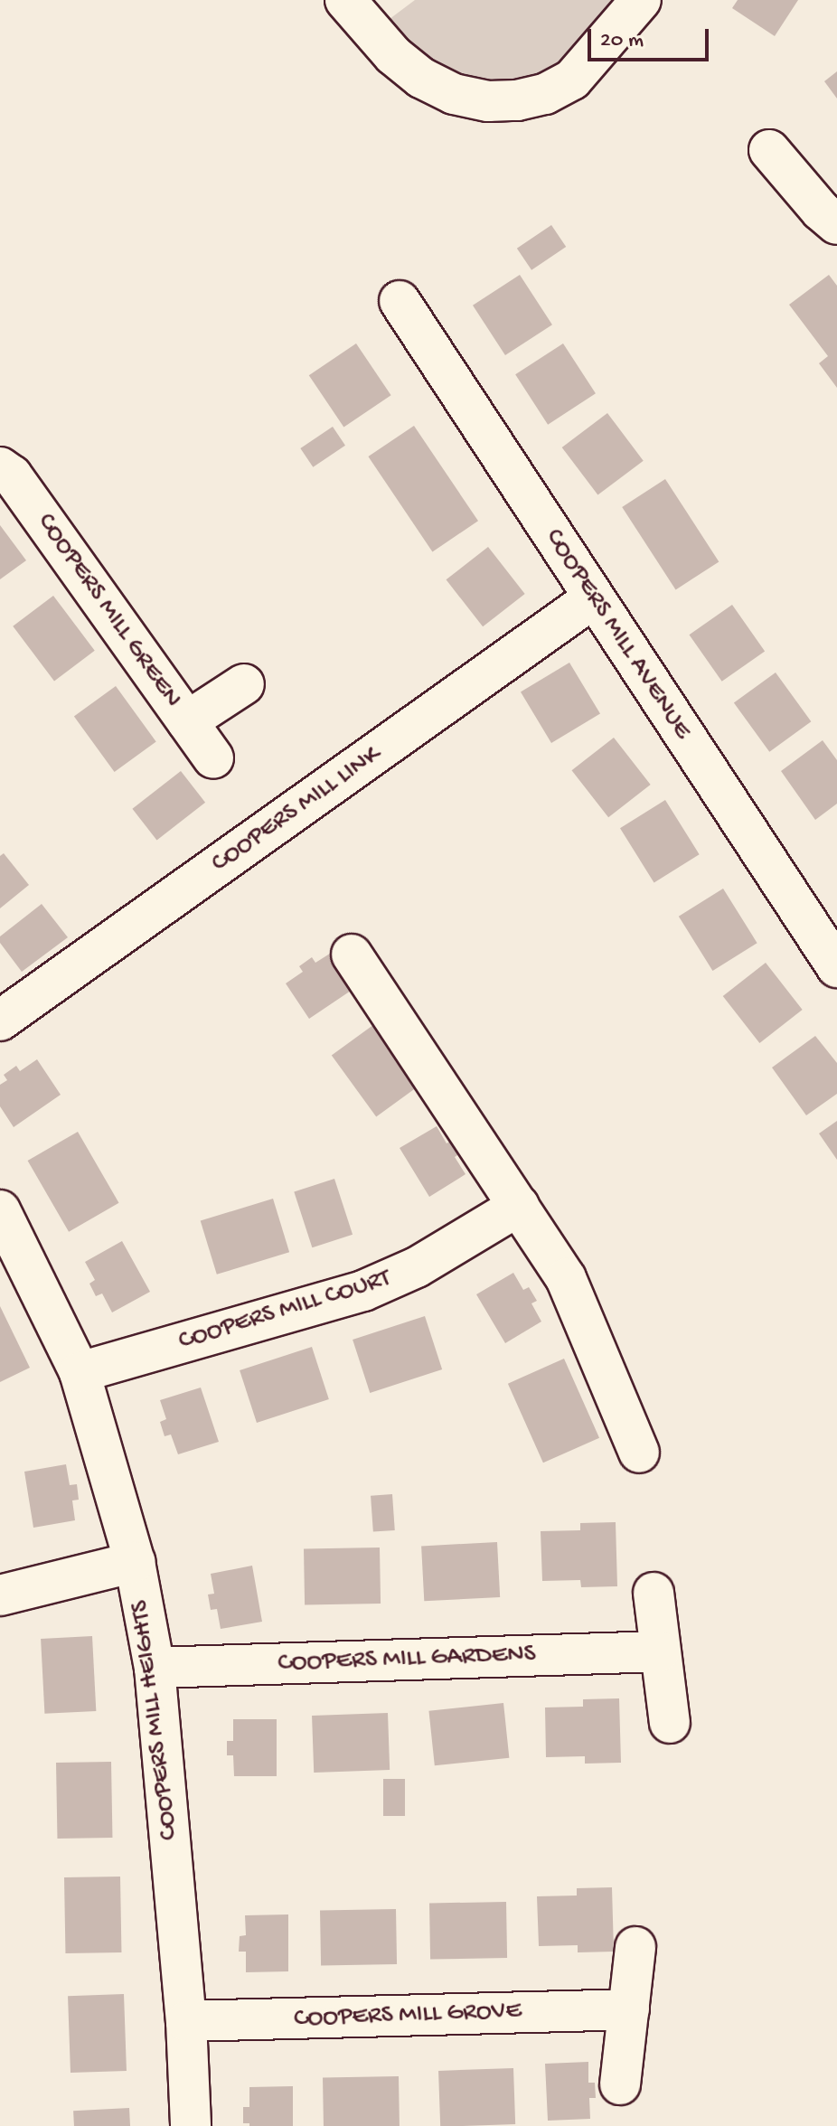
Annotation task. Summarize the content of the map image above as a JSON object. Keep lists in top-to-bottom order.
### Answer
{
  "streets": {
    "street": [
      "COOPERS MILL GREEN",
      "COOPERS MILL AVENUE",
      "COOPERS MILL LINK",
      "COOPERS MILL COURT",
      "COOPERS MILL GARDENS",
      "COOPERS MILL HEIGHTS",
      "COOPERS MILL GROVE"
    ]
  },
  "crossings": [
    ["COOPERS MILL AVENUE", "COOPERS MILL LINK"],
    ["COOPERS MILL COURT", "COOPERS MILL HEIGHTS"],
    ["COOPERS MILL GARDENS", "COOPERS MILL HEIGHTS"],
    ["COOPERS MILL HEIGHTS", "COOPERS MILL GROVE"]
  ],
  "scale_bar": "20 m"
}
